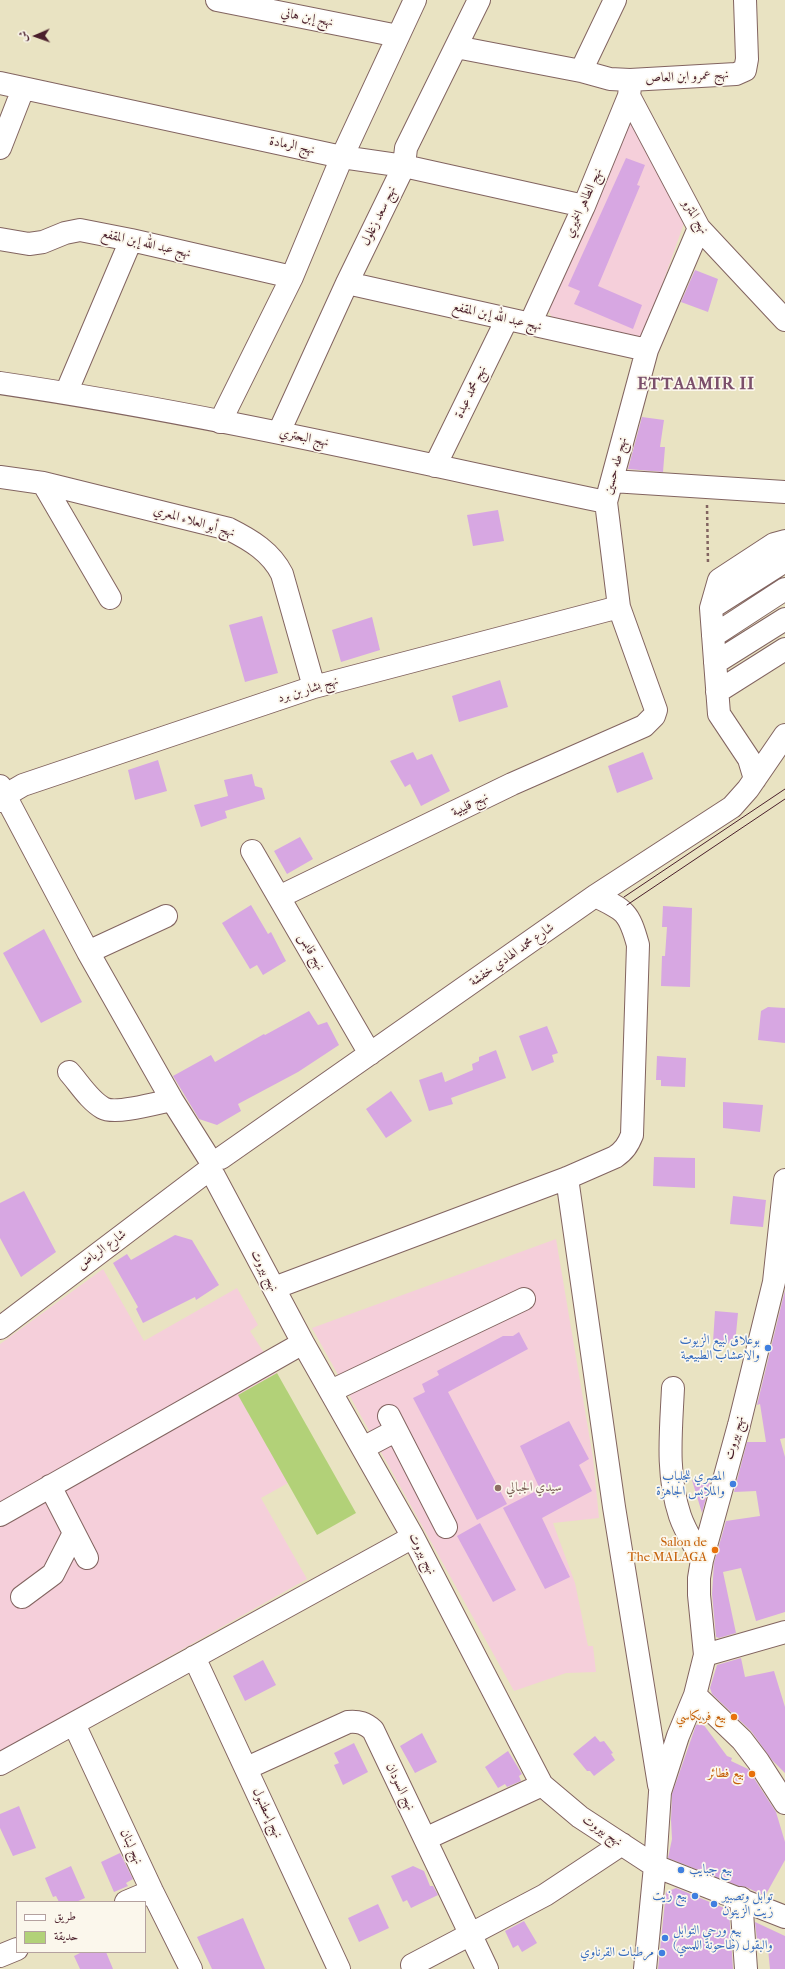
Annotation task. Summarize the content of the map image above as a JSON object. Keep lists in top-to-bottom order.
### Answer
{
  "streets": {
    "street": [
      "نهج إبن هاني",
      "نهج عمرو ابن العاص",
      "نهج الرمادة",
      "نهج الطاهر الخميري",
      "نهج سعد زغلول",
      "نهج المترو",
      "نهج عبد الله إبن المقفع",
      "نهج محمد عبدة",
      "نهج البحتري",
      "نهج طه حسين",
      "نهج أبو العلاء المعري",
      "نهج بشار بن برد",
      "نهج قليبية",
      "نهج قابس",
      "شارع محمد الهادي خفشة",
      "شارع الرياض",
      "نهج بيروت",
      "نهج السودان",
      "نهج إسطنبول",
      "نهج لبنان"
    ]
  },
  "crossings": [
    ["نهج عمرو ابن العاص", "نهج الطاهر الخميري"],
    ["نهج عمرو ابن العاص", "نهج المترو"],
    ["نهج الرمادة", "نهج الطاهر الخميري"],
    ["نهج الرمادة", "نهج سعد زغلول"],
    ["نهج الطاهر الخميري", "نهج المترو"],
    ["نهج الطاهر الخميري", "نهج عبد الله إبن المقفع"],
    ["نهج سعد زغلول", "نهج عبد الله إبن المقفع"],
    ["نهج سعد زغلول", "نهج البحتري"],
    ["نهج المترو", "نهج طه حسين"],
    ["نهج عبد الله إبن المقفع", "نهج محمد عبدة"],
    ["نهج عبد الله إبن المقفع", "نهج طه حسين"],
    ["نهج محمد عبدة", "نهج البحتري"],
    ["نهج البحتري", "نهج طه حسين"],
    ["نهج طه حسين", "نهج بشار بن برد"],
    ["نهج طه حسين", "نهج قليبية"],
    ["نهج أبو العلاء المعري", "نهج بشار بن برد"],
    ["نهج بشار بن برد", "نهج بيروت"],
    ["نهج قليبية", "نهج قابس"],
    ["نهج قابس", "شارع محمد الهادي خفشة"],
    ["شارع محمد الهادي خفشة", "شارع الرياض"],
    ["شارع محمد الهادي خفشة", "نهج بيروت"],
    ["شارع الرياض", "نهج بيروت"],
    ["نهج السودان", "نهج إسطنبول"]
  ],
  "districts": ["ETTAAMIR II"],
  "places": [
    "بوعلاق لبيع الزيوت والاعشاب الطبيعية",
    "المصري للجلباب والملابس الجاهزة",
    "سيدي الجبالي",
    "Salon de The MALAGA",
    "بيع فريكاسي",
    "بيع فطائر",
    "بيع جبايب",
    "بيع زيت",
    "توابل وتصبير زيت الزيتون",
    "بيع ورحي التوابل والبقول (طاحونة اللمسي)",
    "مرطبات القرناوي"
  ],
  "legend": ["طريق", "حديقة"],
  "north": "left"
}
